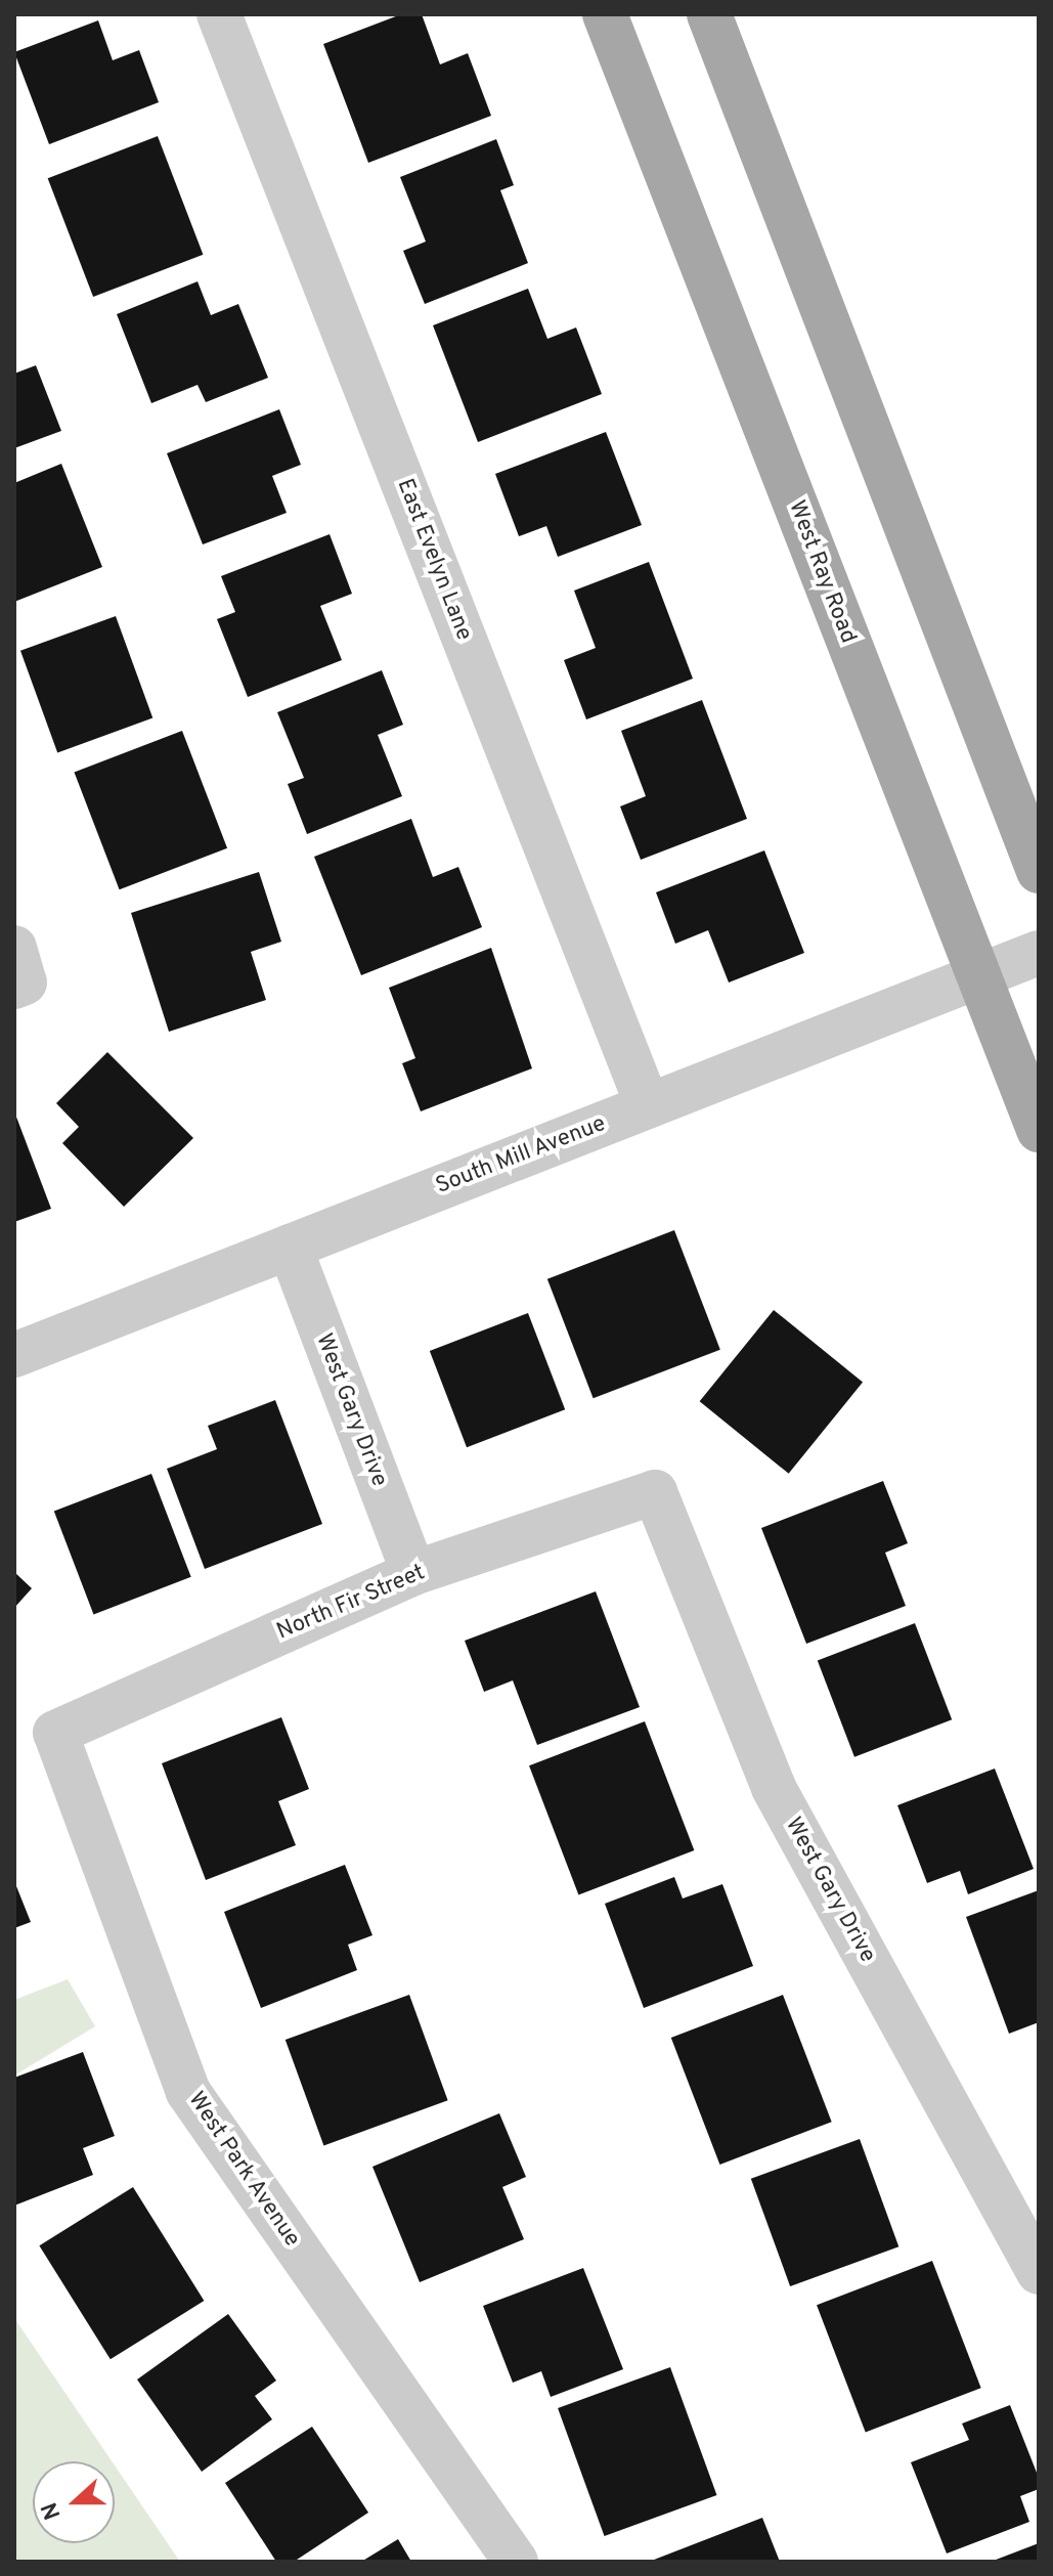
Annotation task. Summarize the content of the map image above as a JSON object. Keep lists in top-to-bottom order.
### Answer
{
  "streets": {
    "main road": ["West Ray Road"],
    "street": [
      "East Evelyn Lane",
      "South Mill Avenue",
      "West Gary Drive",
      "North Fir Street",
      "West Park Avenue"
    ]
  },
  "crossings": [
    ["East Evelyn Lane", "South Mill Avenue"],
    ["West Ray Road", "South Mill Avenue"],
    ["South Mill Avenue", "West Gary Drive"],
    ["West Gary Drive", "North Fir Street"],
    ["North Fir Street", "West Park Avenue"]
  ],
  "north": "left"
}
